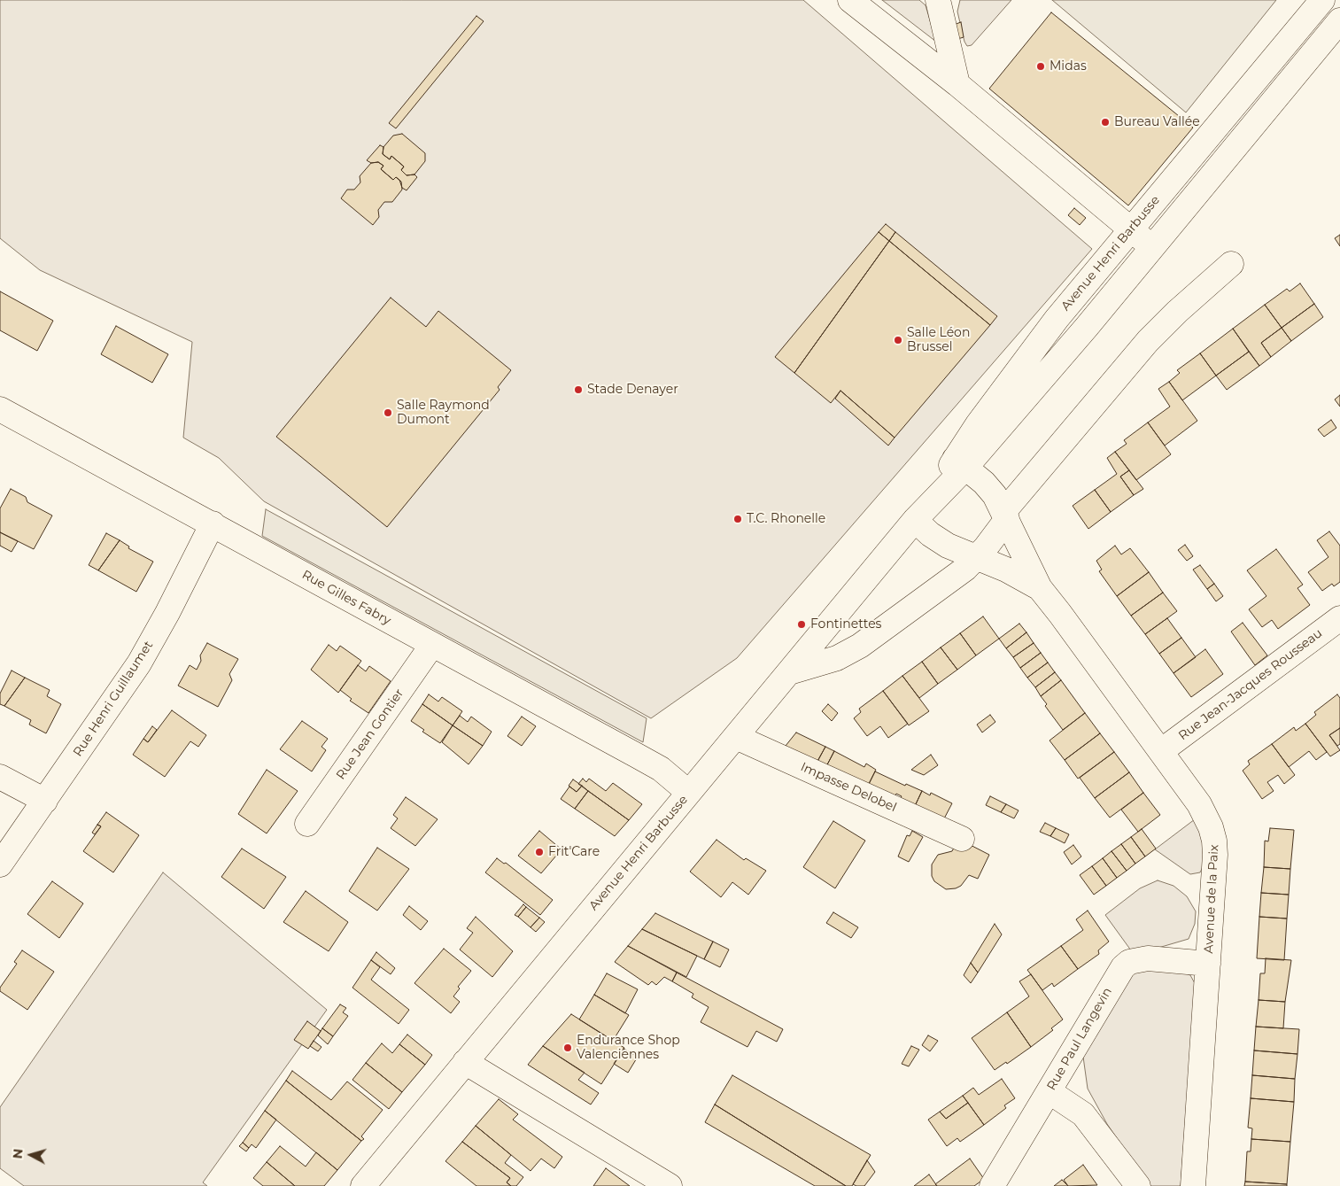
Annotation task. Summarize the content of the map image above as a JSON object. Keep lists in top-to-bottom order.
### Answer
{
  "streets": {
    "street": [
      "Avenue Henri Barbusse",
      "Rue Gilles Fabry",
      "Rue Jean-Jacques Rousseau",
      "Rue Henri Guillaumet",
      "Rue Jean Gontier",
      "Impasse Delobel",
      "Avenue de la Paix",
      "Rue Paul Langevin"
    ]
  },
  "crossings": [
    ["Avenue Henri Barbusse", "Rue Gilles Fabry"],
    ["Avenue Henri Barbusse", "Impasse Delobel"],
    ["Avenue Henri Barbusse", "Avenue de la Paix"],
    ["Rue Gilles Fabry", "Rue Henri Guillaumet"],
    ["Rue Gilles Fabry", "Rue Jean Gontier"],
    ["Rue Jean-Jacques Rousseau", "Avenue de la Paix"],
    ["Avenue de la Paix", "Rue Paul Langevin"]
  ],
  "places": [
    "Midas",
    "Bureau Vallée",
    "Salle Léon Brussel",
    "Stade Denayer",
    "Salle Raymond Dumont",
    "T.C. Rhonelle",
    "Fontinettes",
    "Frit'Care",
    "Endurance Shop Valenciennes"
  ],
  "north": "left"
}
